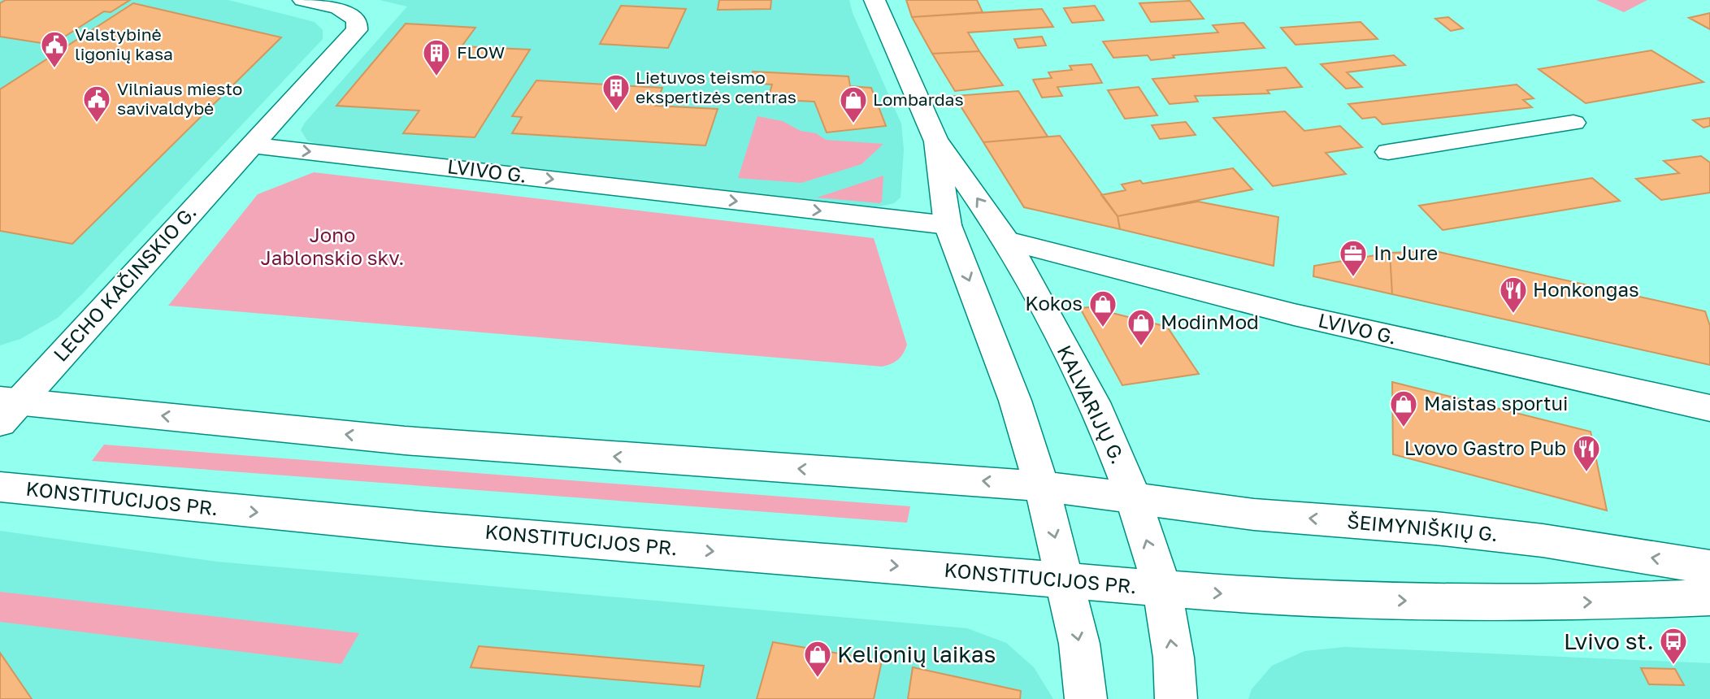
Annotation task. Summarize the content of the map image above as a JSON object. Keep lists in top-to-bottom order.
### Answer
{
  "streets": {
    "main road": [
      "LVIVO G.",
      "LECHO KAČINSKIO G.",
      "KALVARIJŲ G.",
      "KONSTITUCIJOS PR.",
      "ŠEIMYNIŠKIŲ G."
    ]
  },
  "crossings": [
    ["LVIVO G.", "LECHO KAČINSKIO G."],
    ["LVIVO G.", "KALVARIJŲ G."],
    ["KALVARIJŲ G.", "KONSTITUCIJOS PR."],
    ["KALVARIJŲ G.", "ŠEIMYNIŠKIŲ G."]
  ],
  "parks": ["Jono Jablonskio skv."],
  "places": {
    "public building": ["Valstybinė ligonių kasa", "Vilniaus miesto savivaldybė"],
    "building": ["FLOW", "Lietuvos teismo ekspertizės centras"],
    "shop": [
      "Lombardas",
      "Kokos",
      "ModinMod",
      "Maistas sportui",
      "Kelionių laikas"
    ],
    "office": ["In Jure"],
    "restaurant": ["Honkongas", "Lvovo Gastro Pub"],
    "bus stop": ["Lvivo st."]
  }
}
